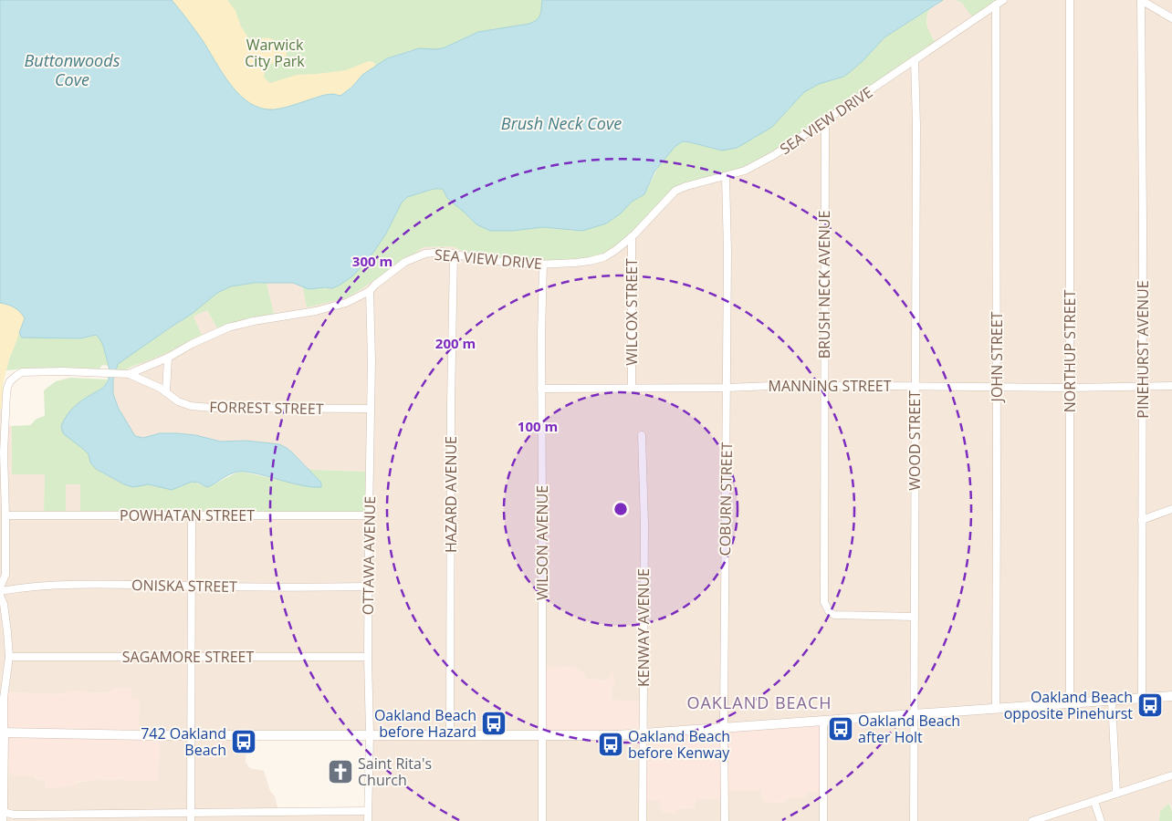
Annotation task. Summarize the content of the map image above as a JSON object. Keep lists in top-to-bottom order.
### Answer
{
  "streets": {
    "street": [
      "SEA VIEW DRIVE",
      "BRUSH NECK AVENUE",
      "WILCOX STREET",
      "PINEHURST AVENUE",
      "NORTHUP STREET",
      "JOHN STREET",
      "MANNING STREET",
      "FORREST STREET",
      "WOOD STREET",
      "HAZARD AVENUE",
      "COBURN STREET",
      "POWHATAN STREET",
      "WILSON AVENUE",
      "OTTAWA AVENUE",
      "ONISKA STREET",
      "KENWAY AVENUE",
      "SAGAMORE STREET"
    ]
  },
  "crossings": [
    ["SEA VIEW DRIVE", "BRUSH NECK AVENUE"],
    ["SEA VIEW DRIVE", "WILCOX STREET"],
    ["SEA VIEW DRIVE", "JOHN STREET"],
    ["SEA VIEW DRIVE", "FORREST STREET"],
    ["SEA VIEW DRIVE", "WOOD STREET"],
    ["SEA VIEW DRIVE", "HAZARD AVENUE"],
    ["SEA VIEW DRIVE", "COBURN STREET"],
    ["SEA VIEW DRIVE", "POWHATAN STREET"],
    ["SEA VIEW DRIVE", "WILSON AVENUE"],
    ["SEA VIEW DRIVE", "OTTAWA AVENUE"],
    ["BRUSH NECK AVENUE", "MANNING STREET"],
    ["BRUSH NECK AVENUE", "WOOD STREET"],
    ["WILCOX STREET", "MANNING STREET"],
    ["PINEHURST AVENUE", "MANNING STREET"],
    ["NORTHUP STREET", "MANNING STREET"],
    ["JOHN STREET", "MANNING STREET"],
    ["MANNING STREET", "WOOD STREET"],
    ["MANNING STREET", "COBURN STREET"],
    ["MANNING STREET", "WILSON AVENUE"],
    ["FORREST STREET", "OTTAWA AVENUE"],
    ["POWHATAN STREET", "OTTAWA AVENUE"],
    ["OTTAWA AVENUE", "ONISKA STREET"],
    ["OTTAWA AVENUE", "SAGAMORE STREET"]
  ],
  "districts": ["OAKLAND BEACH"],
  "water": ["Buttonwoods Cove", "Brush Neck Cove"],
  "parks": ["Warwick City Park"],
  "places": {
    "bus stop": [
      "Oakland Beach opposite Pinehurst",
      "Oakland Beach before Hazard",
      "Oakland Beach after Holt",
      "742 Oakland Beach",
      "Oakland Beach before Kenway"
    ],
    "church": ["Saint Rita's Church"]
  },
  "rings": ["300 m", "200 m", "100 m"]
}
